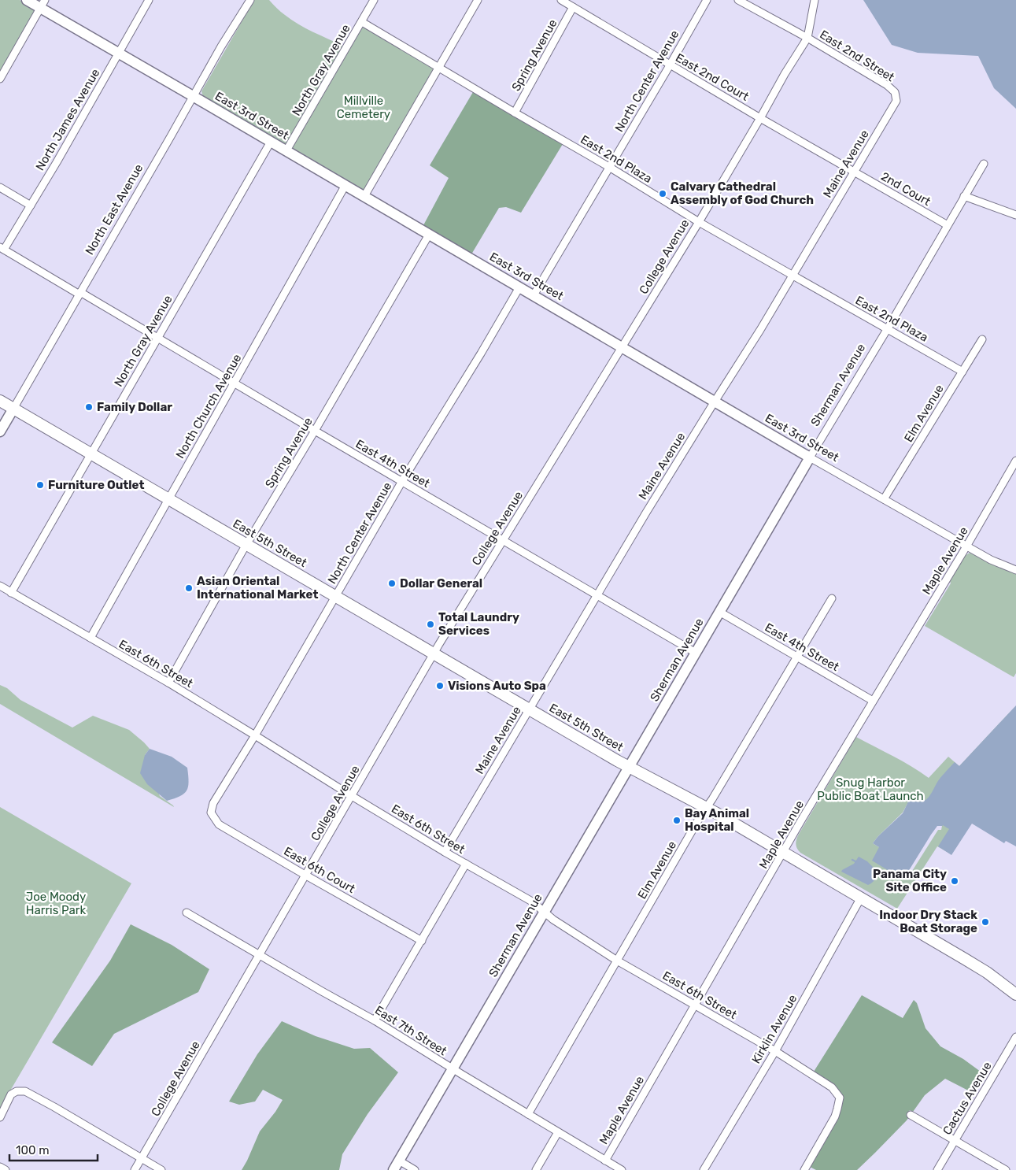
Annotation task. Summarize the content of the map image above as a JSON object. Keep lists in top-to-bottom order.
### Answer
{
  "streets": {
    "main road": ["East 5th Street"],
    "street": [
      "Spring Avenue",
      "East 2nd Street",
      "North Gray Avenue",
      "East 2nd Court",
      "North Center Avenue",
      "East 3rd Street",
      "North James Avenue",
      "East 2nd Plaza",
      "Maine Avenue",
      "2nd Court",
      "North East Avenue",
      "College Avenue",
      "Sherman Avenue",
      "North Church Avenue",
      "Elm Avenue",
      "East 4th Street",
      "Maple Avenue",
      "East 6th Street",
      "East 6th Court",
      "Kirklin Avenue",
      "East 7th Street",
      "Cactus Avenue"
    ]
  },
  "crossings": [
    ["Spring Avenue", "East 2nd Court"],
    ["Spring Avenue", "East 3rd Street"],
    ["Spring Avenue", "East 2nd Plaza"],
    ["Spring Avenue", "East 4th Street"],
    ["Spring Avenue", "East 5th Street"],
    ["Spring Avenue", "East 6th Street"],
    ["East 2nd Street", "Maine Avenue"],
    ["East 2nd Street", "College Avenue"],
    ["North Gray Avenue", "East 3rd Street"],
    ["North Gray Avenue", "East 2nd Plaza"],
    ["North Gray Avenue", "East 4th Street"],
    ["North Gray Avenue", "East 5th Street"],
    ["North Gray Avenue", "East 6th Street"],
    ["East 2nd Court", "North Center Avenue"],
    ["East 2nd Court", "Maine Avenue"],
    ["East 2nd Court", "2nd Court"],
    ["East 2nd Court", "College Avenue"],
    ["North Center Avenue", "East 3rd Street"],
    ["North Center Avenue", "East 2nd Plaza"],
    ["North Center Avenue", "East 4th Street"],
    ["North Center Avenue", "East 5th Street"],
    ["North Center Avenue", "East 6th Street"],
    ["North Center Avenue", "East 6th Court"],
    ["East 3rd Street", "North James Avenue"],
    ["East 3rd Street", "Maine Avenue"],
    ["East 3rd Street", "North East Avenue"],
    ["East 3rd Street", "College Avenue"],
    ["East 3rd Street", "Sherman Avenue"],
    ["East 3rd Street", "North Church Avenue"],
    ["East 3rd Street", "Elm Avenue"],
    ["East 3rd Street", "Maple Avenue"],
    ["North James Avenue", "East 4th Street"],
    ["East 2nd Plaza", "Maine Avenue"],
    ["East 2nd Plaza", "College Avenue"],
    ["East 2nd Plaza", "Sherman Avenue"],
    ["East 2nd Plaza", "Elm Avenue"],
    ["Maine Avenue", "2nd Court"],
    ["Maine Avenue", "East 4th Street"],
    ["Maine Avenue", "East 5th Street"],
    ["Maine Avenue", "East 6th Street"],
    ["2nd Court", "Sherman Avenue"],
    ["North East Avenue", "East 4th Street"],
    ["North East Avenue", "East 5th Street"],
    ["College Avenue", "East 4th Street"],
    ["College Avenue", "East 5th Street"],
    ["College Avenue", "East 6th Street"],
    ["College Avenue", "East 6th Court"],
    ["College Avenue", "East 7th Street"],
    ["Sherman Avenue", "East 4th Street"],
    ["Sherman Avenue", "East 5th Street"],
    ["Sherman Avenue", "East 6th Street"],
    ["Sherman Avenue", "East 7th Street"],
    ["North Church Avenue", "East 4th Street"],
    ["North Church Avenue", "East 5th Street"],
    ["North Church Avenue", "East 6th Street"],
    ["Elm Avenue", "East 4th Street"],
    ["Elm Avenue", "East 5th Street"],
    ["Elm Avenue", "East 6th Street"],
    ["Elm Avenue", "East 7th Street"],
    ["East 4th Street", "Maple Avenue"],
    ["East 5th Street", "Maple Avenue"],
    ["East 5th Street", "Kirklin Avenue"],
    ["Maple Avenue", "East 6th Street"],
    ["Maple Avenue", "East 7th Street"],
    ["East 6th Street", "Kirklin Avenue"]
  ],
  "parks": ["Millville Cemetery", "Snug Harbor Public Boat Launch", "Joe Moody Harris Park"],
  "places": [
    "Calvary Cathedral Assembly of God Church",
    "Family Dollar",
    "Furniture Outlet",
    "Dollar General",
    "Asian Oriental International Market",
    "Total Laundry Services",
    "Visions Auto Spa",
    "Bay Animal Hospital",
    "Panama City Site Office",
    "Indoor Dry Stack Boat Storage"
  ],
  "scale_bar": "100 m"
}
